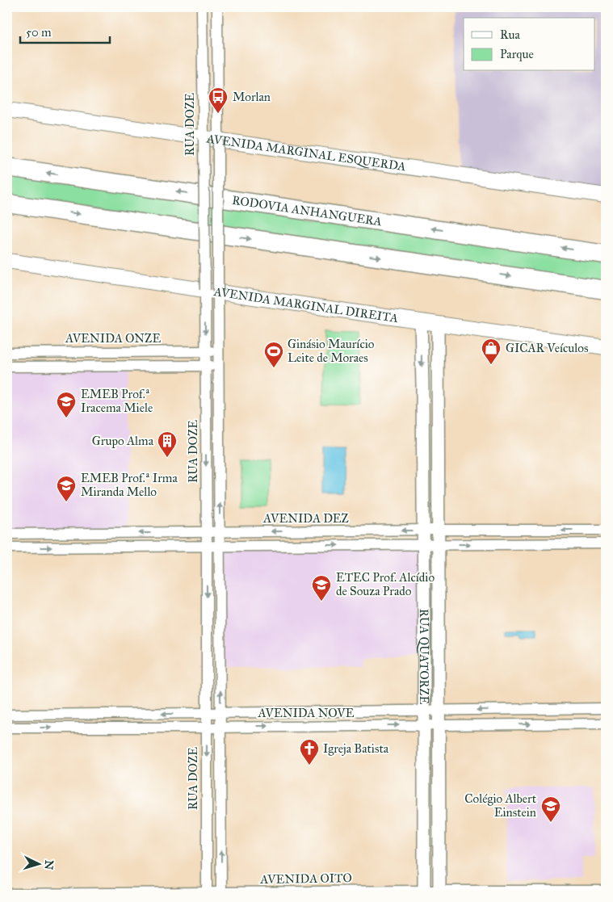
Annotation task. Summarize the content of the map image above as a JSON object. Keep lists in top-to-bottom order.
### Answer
{
  "streets": {
    "highway": ["RODOVIA ANHANGUERA"],
    "main road": ["AVENIDA MARGINAL ESQUERDA", "AVENIDA MARGINAL DIREITA"],
    "street": [
      "RUA DOZE",
      "AVENIDA ONZE",
      "AVENIDA DEZ",
      "RUA QUATORZE",
      "AVENIDA NOVE",
      "AVENIDA OITO"
    ]
  },
  "crossings": [
    ["RUA DOZE", "AVENIDA MARGINAL ESQUERDA"],
    ["RUA DOZE", "AVENIDA MARGINAL DIREITA"],
    ["RUA DOZE", "AVENIDA ONZE"],
    ["RUA DOZE", "AVENIDA DEZ"],
    ["RUA DOZE", "AVENIDA NOVE"],
    ["RUA DOZE", "AVENIDA OITO"],
    ["AVENIDA MARGINAL DIREITA", "RUA QUATORZE"],
    ["AVENIDA DEZ", "RUA QUATORZE"],
    ["RUA QUATORZE", "AVENIDA NOVE"],
    ["RUA QUATORZE", "AVENIDA OITO"]
  ],
  "places": {
    "bus stop": ["Morlan"],
    "shop": ["GICAR Veículos"],
    "sports": ["Ginásio Maurício Leite de Moraes"],
    "school or university": [
      "EMEB Prof.ª Iracema Miele",
      "EMEB Prof.ª Irma Miranda Mello",
      "ETEC Prof. Alcídio de Souza Prado",
      "Colégio Albert Einstein"
    ],
    "building": ["Grupo Alma"],
    "church": ["Igreja Batista"]
  },
  "legend": ["Rua", "Parque"],
  "scale_bar": "50 m",
  "north": "right"
}
